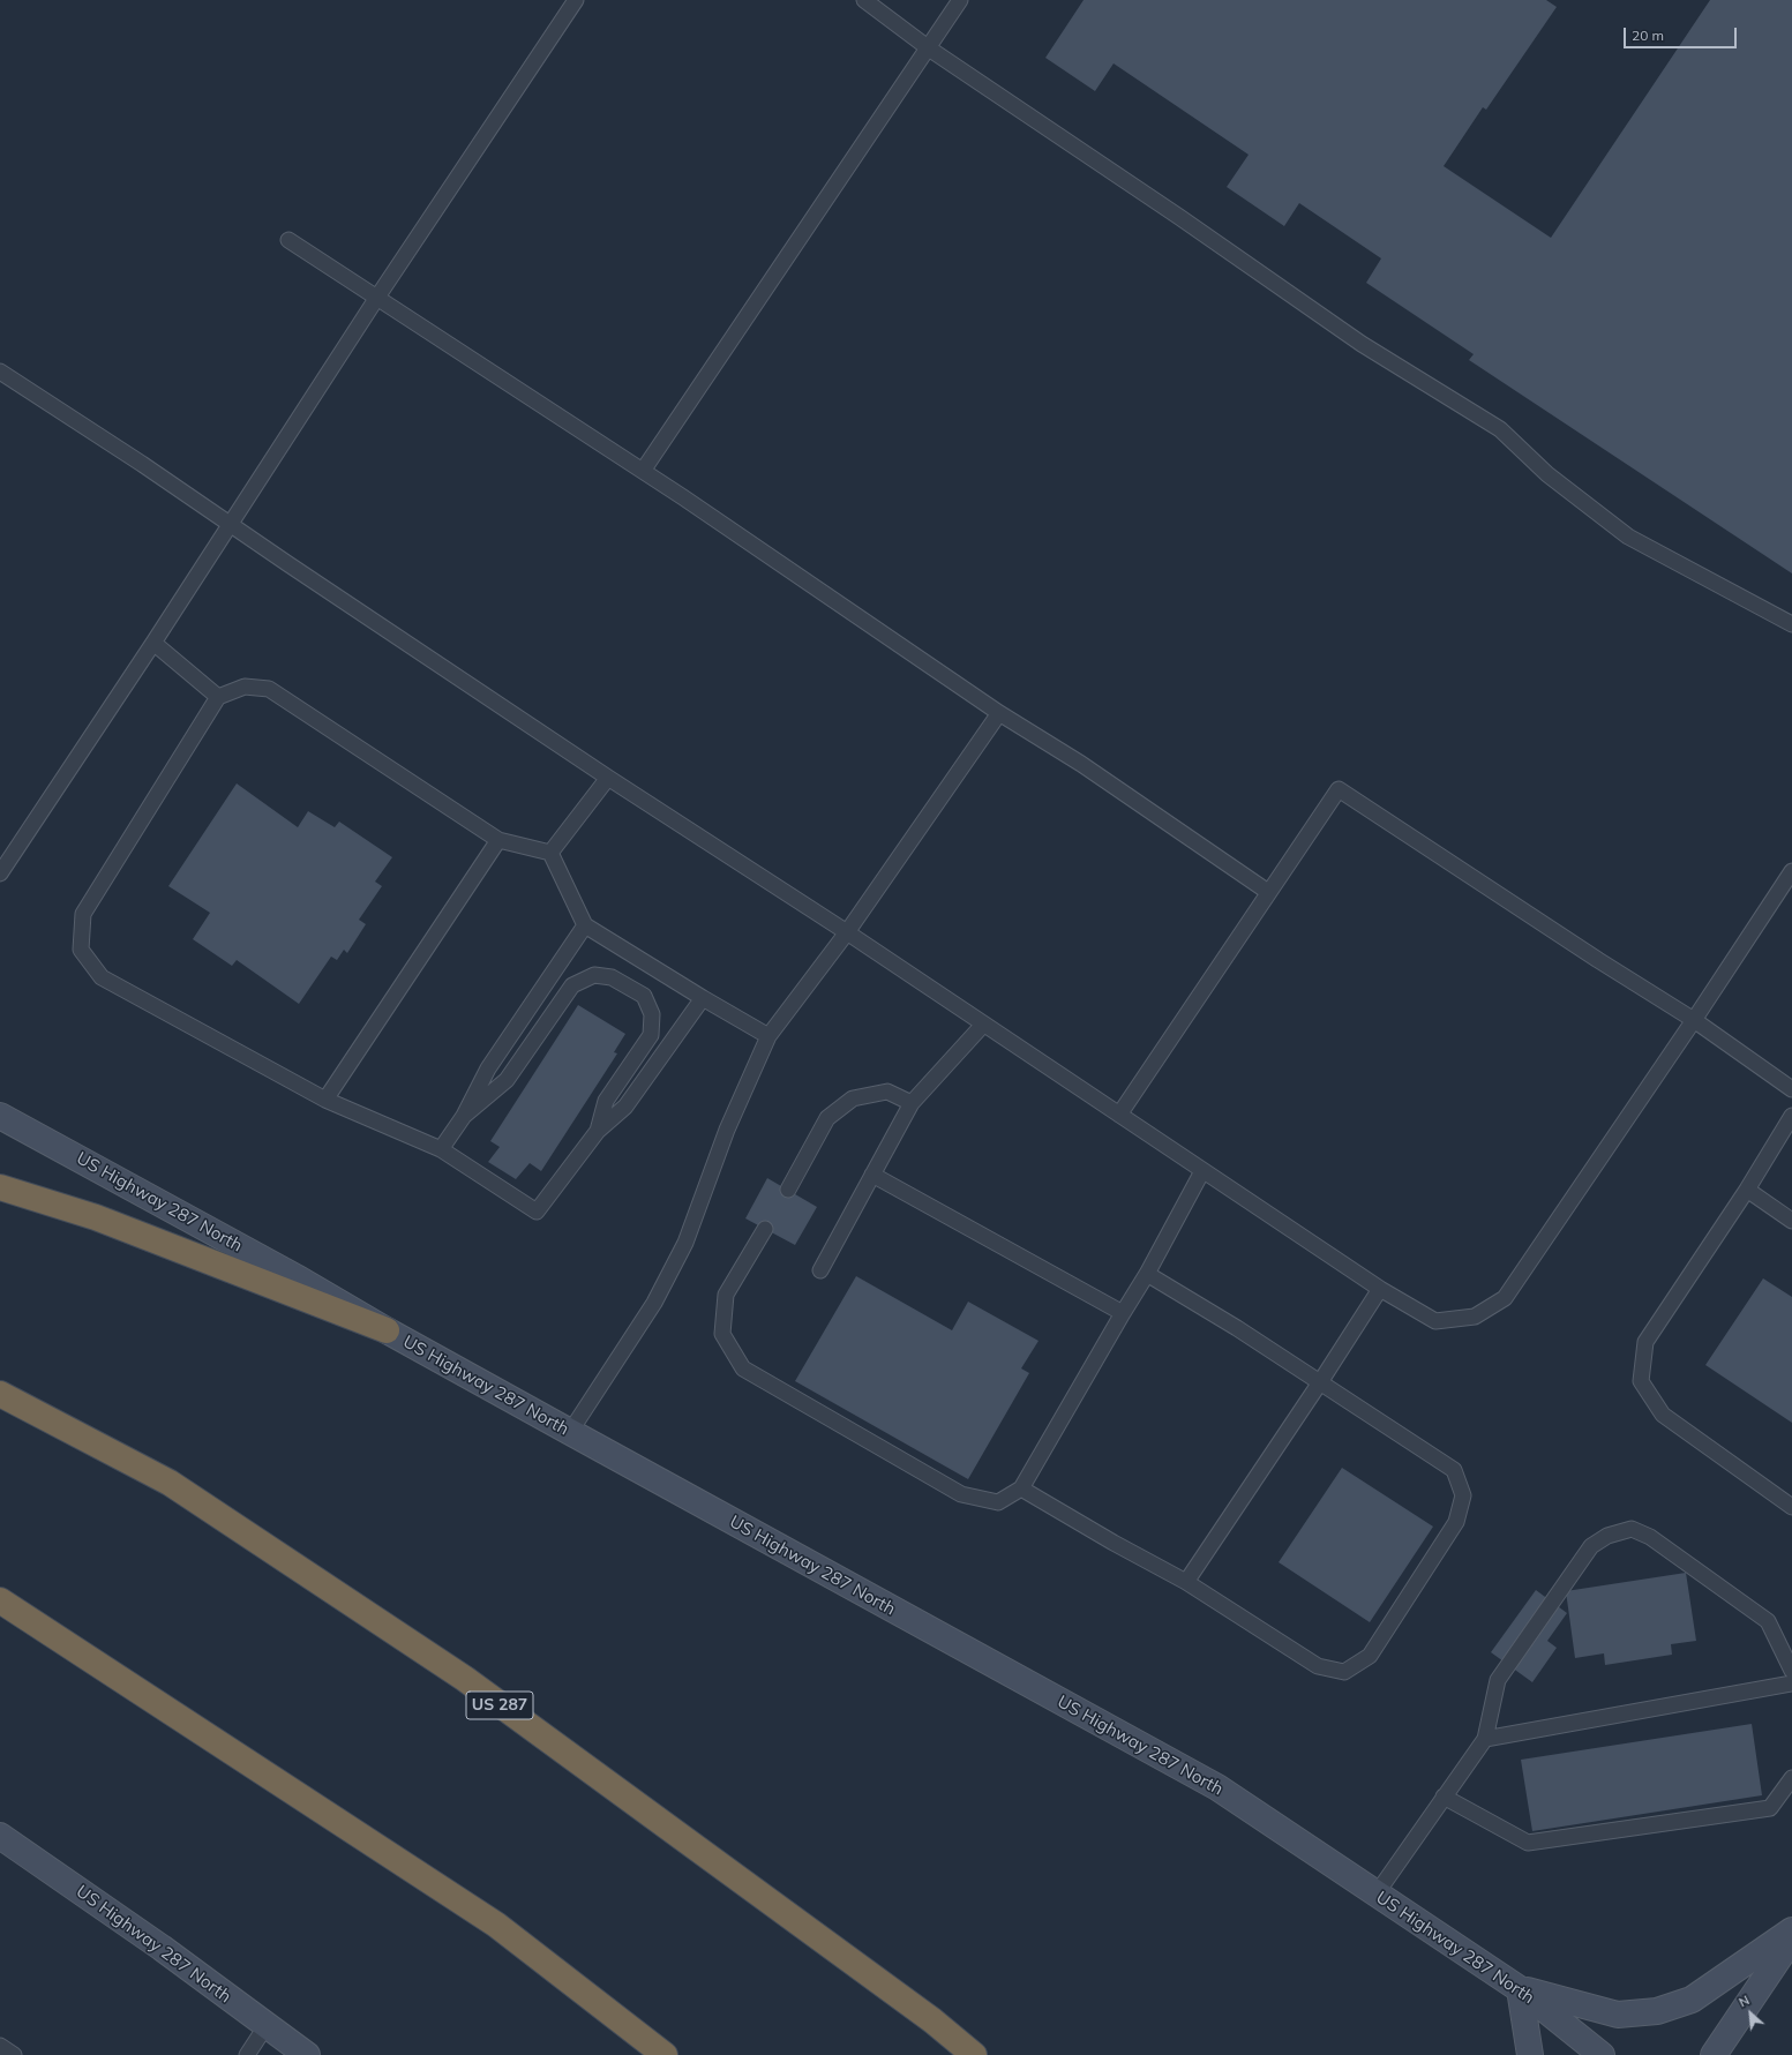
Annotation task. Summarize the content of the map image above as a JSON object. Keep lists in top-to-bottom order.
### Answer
{
  "streets": {
    "highway": ["US 287"],
    "main road": ["US Highway 287 North"]
  },
  "scale_bar": "20 m",
  "north": "top left"
}
